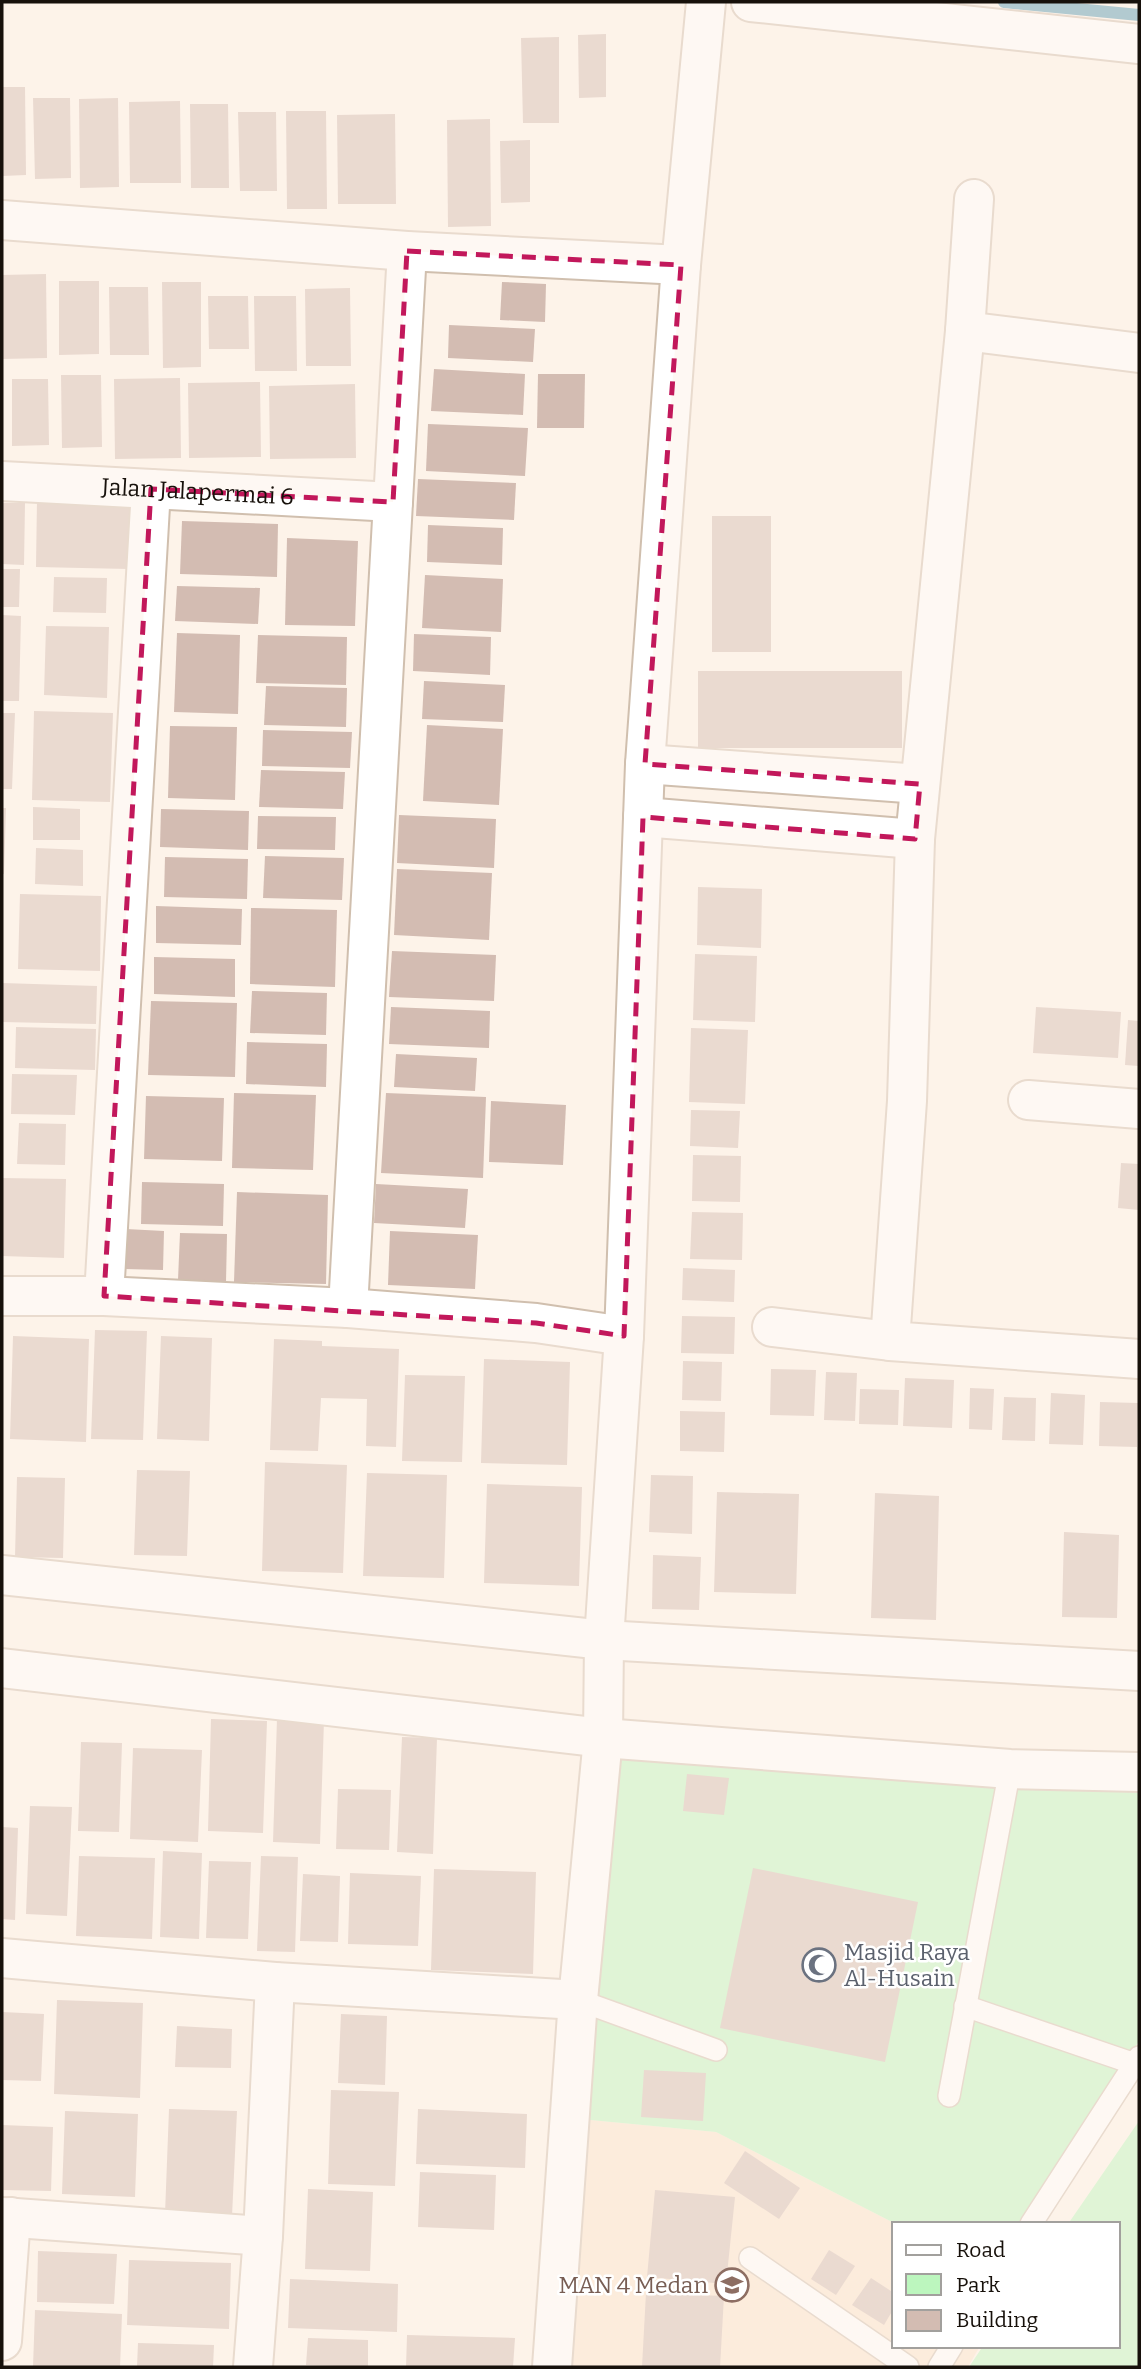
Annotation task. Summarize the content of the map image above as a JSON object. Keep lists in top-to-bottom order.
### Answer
{
  "streets": {
    "street": ["Jalan Jalapermai 6"]
  },
  "places": {
    "mosque": ["Masjid Raya Al-Husain"],
    "school or university": ["MAN 4 Medan"]
  },
  "legend": ["Road", "Park", "Building"]
}
